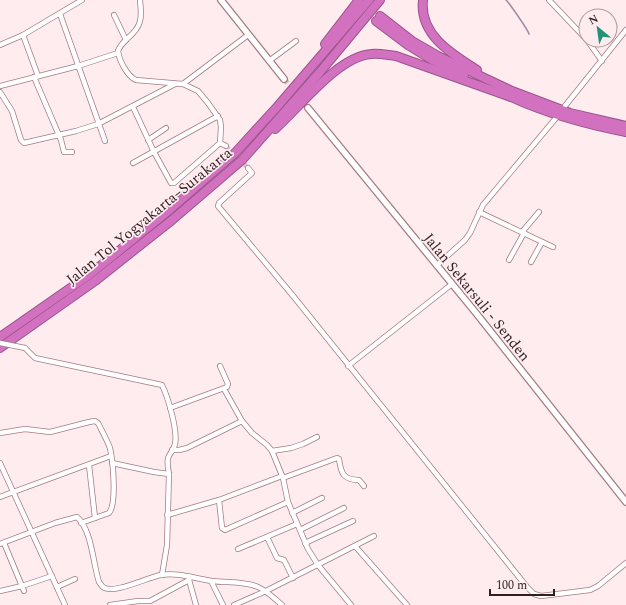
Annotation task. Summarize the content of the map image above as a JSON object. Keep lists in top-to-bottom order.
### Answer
{
  "streets": {
    "highway": ["Jalan Tol Yogyakarta–Surakarta"],
    "street": ["Jalan Sekarsuli - Senden"]
  },
  "scale_bar": "100 m",
  "north": "top left"
}
